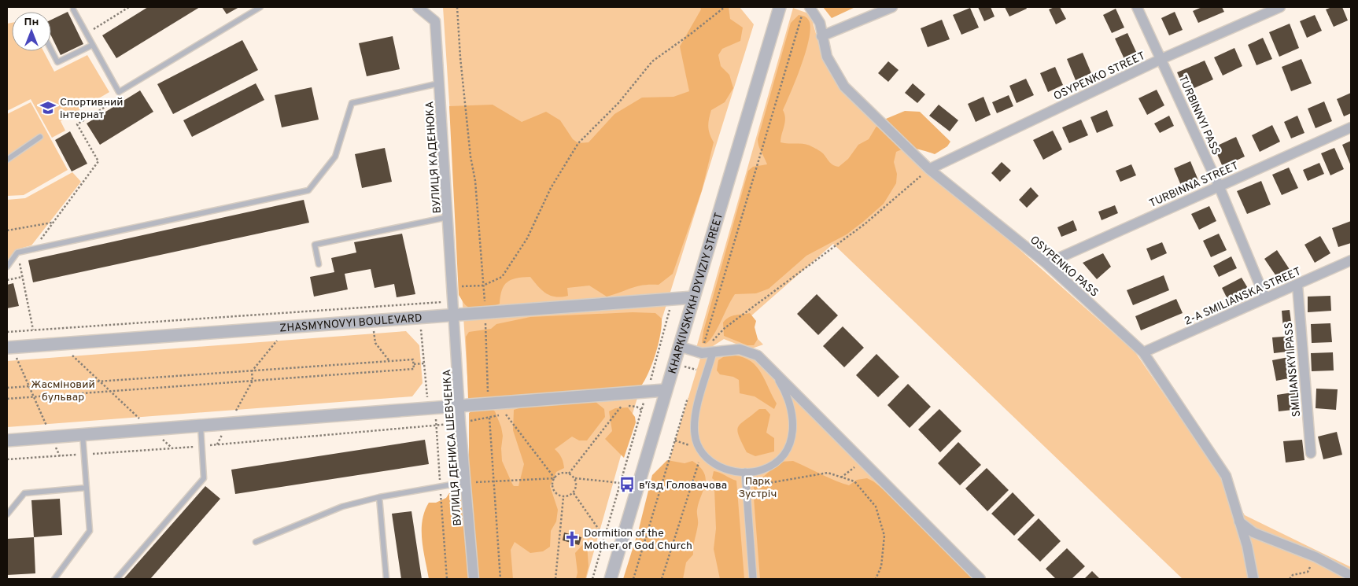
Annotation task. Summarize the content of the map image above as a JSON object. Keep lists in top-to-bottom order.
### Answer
{
  "streets": {
    "street": [
      "OSYPENKO STREET",
      "TURBINNYI PASS",
      "ВУЛИЦЯ КАДЕНЮКА",
      "TURBINNA STREET",
      "OSYPENKO PASS",
      "KHARKIVSKYKH DYVIZIY STREET",
      "2-A SMILIANSKA STREET",
      "ZHASMYNOVYI BOULEVARD",
      "SMILIANSKYI PASS",
      "ВУЛИЦЯ ДЕНИСА ШЕВЧЕНКА"
    ]
  },
  "crossings": [
    ["OSYPENKO STREET", "TURBINNYI PASS"],
    ["OSYPENKO STREET", "OSYPENKO PASS"],
    ["TURBINNYI PASS", "TURBINNA STREET"],
    ["TURBINNYI PASS", "2-A SMILIANSKA STREET"],
    ["ВУЛИЦЯ КАДЕНЮКА", "ZHASMYNOVYI BOULEVARD"],
    ["ВУЛИЦЯ КАДЕНЮКА", "ВУЛИЦЯ ДЕНИСА ШЕВЧЕНКА"],
    ["TURBINNA STREET", "OSYPENKO PASS"],
    ["OSYPENKO PASS", "2-A SMILIANSKA STREET"],
    ["KHARKIVSKYKH DYVIZIY STREET", "ZHASMYNOVYI BOULEVARD"],
    ["2-A SMILIANSKA STREET", "SMILIANSKYI PASS"],
    ["ZHASMYNOVYI BOULEVARD", "ВУЛИЦЯ ДЕНИСА ШЕВЧЕНКА"]
  ],
  "parks": ["Жасміновий бульвар", "Парк Зустріч"],
  "places": {
    "school or university": ["Спортивний інтернат"],
    "bus stop": ["в'їзд Головачова"],
    "church": ["Dormition of the Mother of God Church"]
  },
  "north": "top"
}
